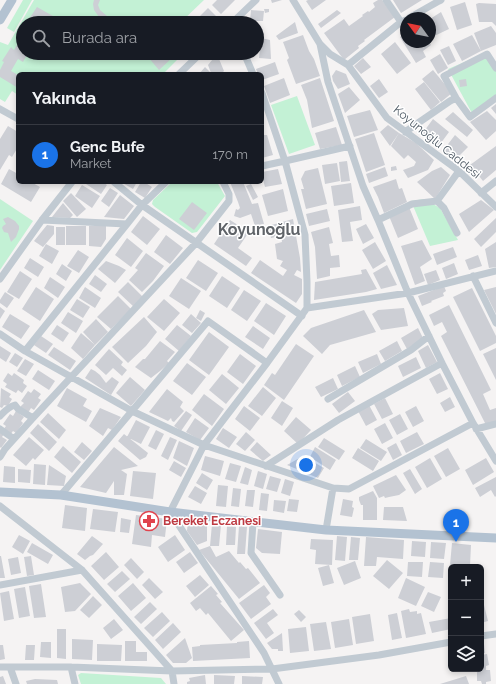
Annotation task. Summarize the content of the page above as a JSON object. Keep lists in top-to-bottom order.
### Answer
{
  "streets": {
    "street": ["Koyunoğlu Caddesi"]
  },
  "districts": ["Koyunoğlu"],
  "places": {
    "pharmacy": ["Bereket Eczanesi"]
  },
  "north": "top left",
  "page": {
    "search": "Burada ara",
    "heading": "Yakında",
    "list": [
      {
        "mark": "1",
        "name": "Genc Bufe",
        "note": "Market",
        "value": "170 m"
      }
    ],
    "pins": "1",
    "map_buttons": ["+", "−"]
  }
}
